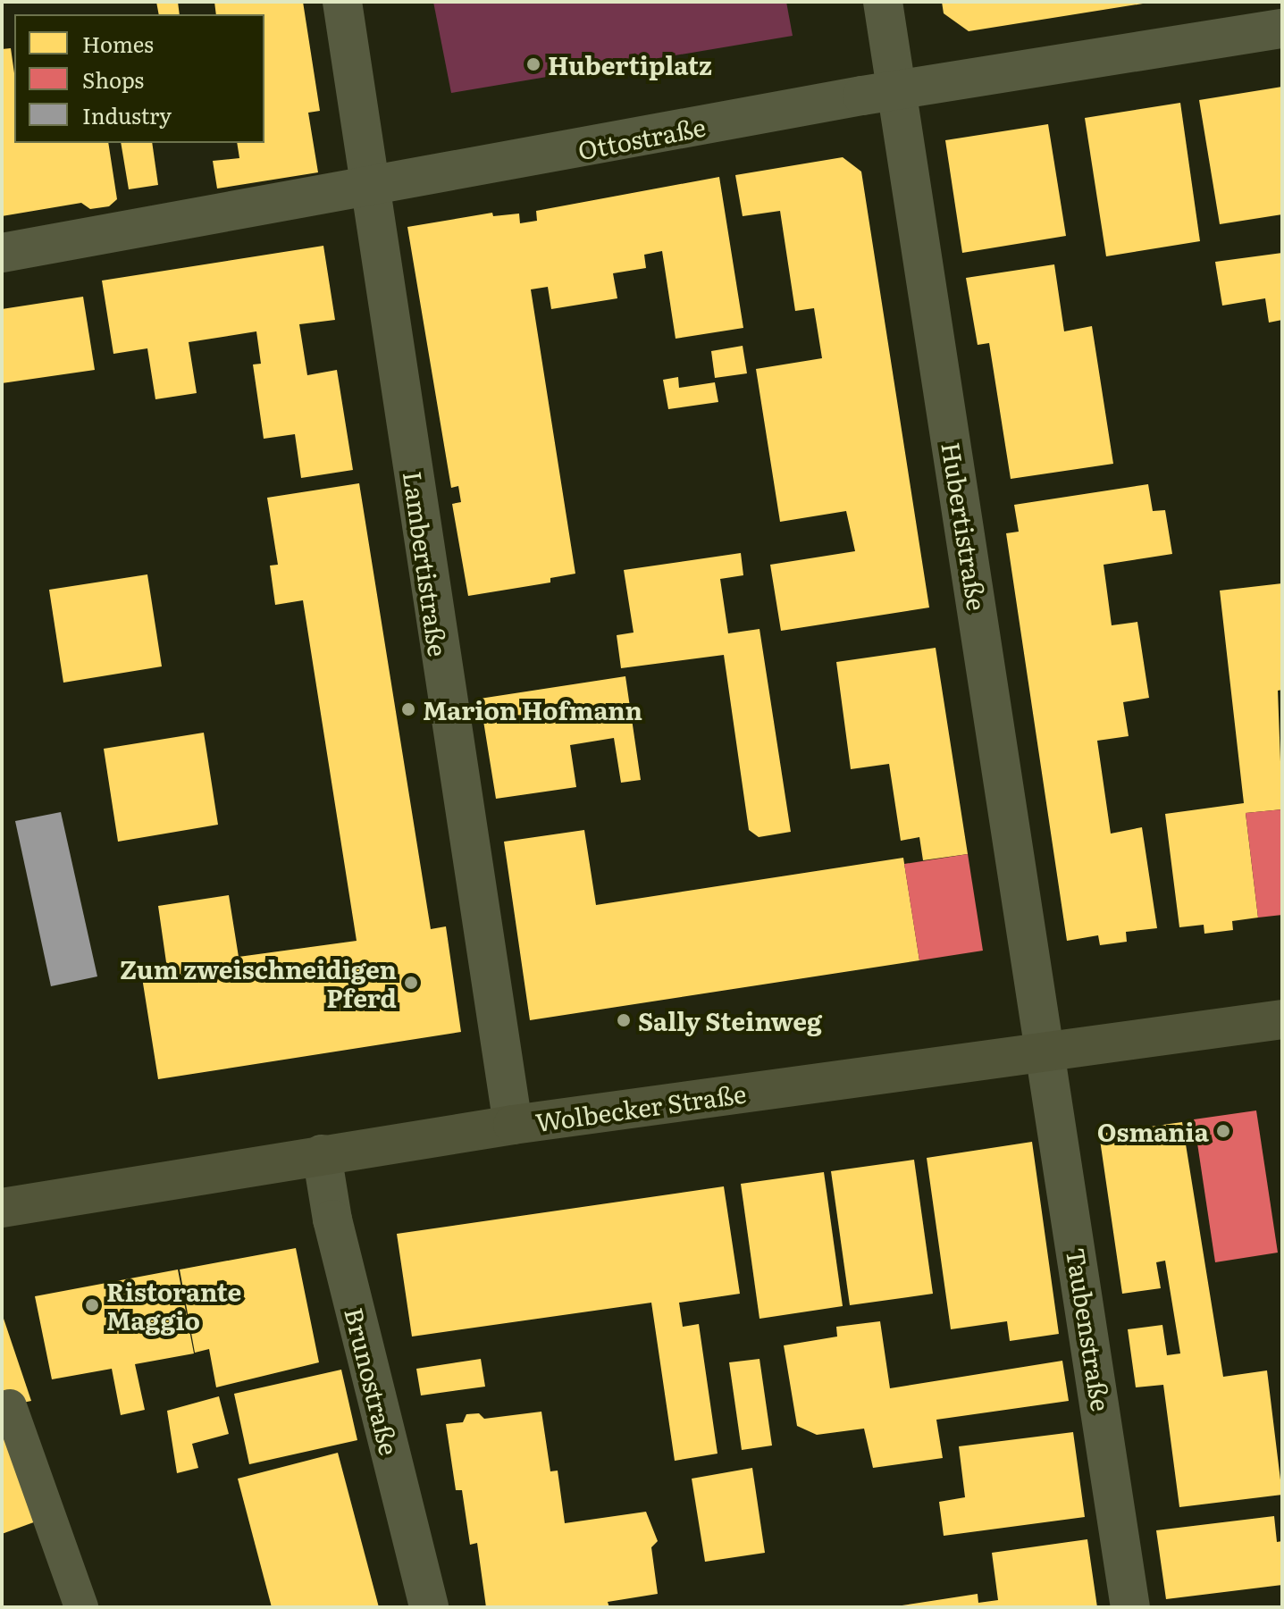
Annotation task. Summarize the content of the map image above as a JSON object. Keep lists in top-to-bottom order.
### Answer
{
  "streets": {
    "main road": ["Wolbecker Straße"],
    "street": [
      "Ottostraße",
      "Hubertistraße",
      "Lambertistraße",
      "Taubenstraße",
      "Brunostraße"
    ]
  },
  "crossings": [
    ["Ottostraße", "Hubertistraße"],
    ["Ottostraße", "Lambertistraße"],
    ["Hubertistraße", "Wolbecker Straße"],
    ["Hubertistraße", "Taubenstraße"],
    ["Lambertistraße", "Wolbecker Straße"],
    ["Wolbecker Straße", "Taubenstraße"],
    ["Wolbecker Straße", "Brunostraße"]
  ],
  "places": [
    "Hubertiplatz",
    "Marion Hofmann",
    "Zum zweischneidigen Pferd",
    "Sally Steinweg",
    "Osmania",
    "Ristorante Maggio"
  ],
  "legend": ["Homes", "Shops", "Industry"]
}
